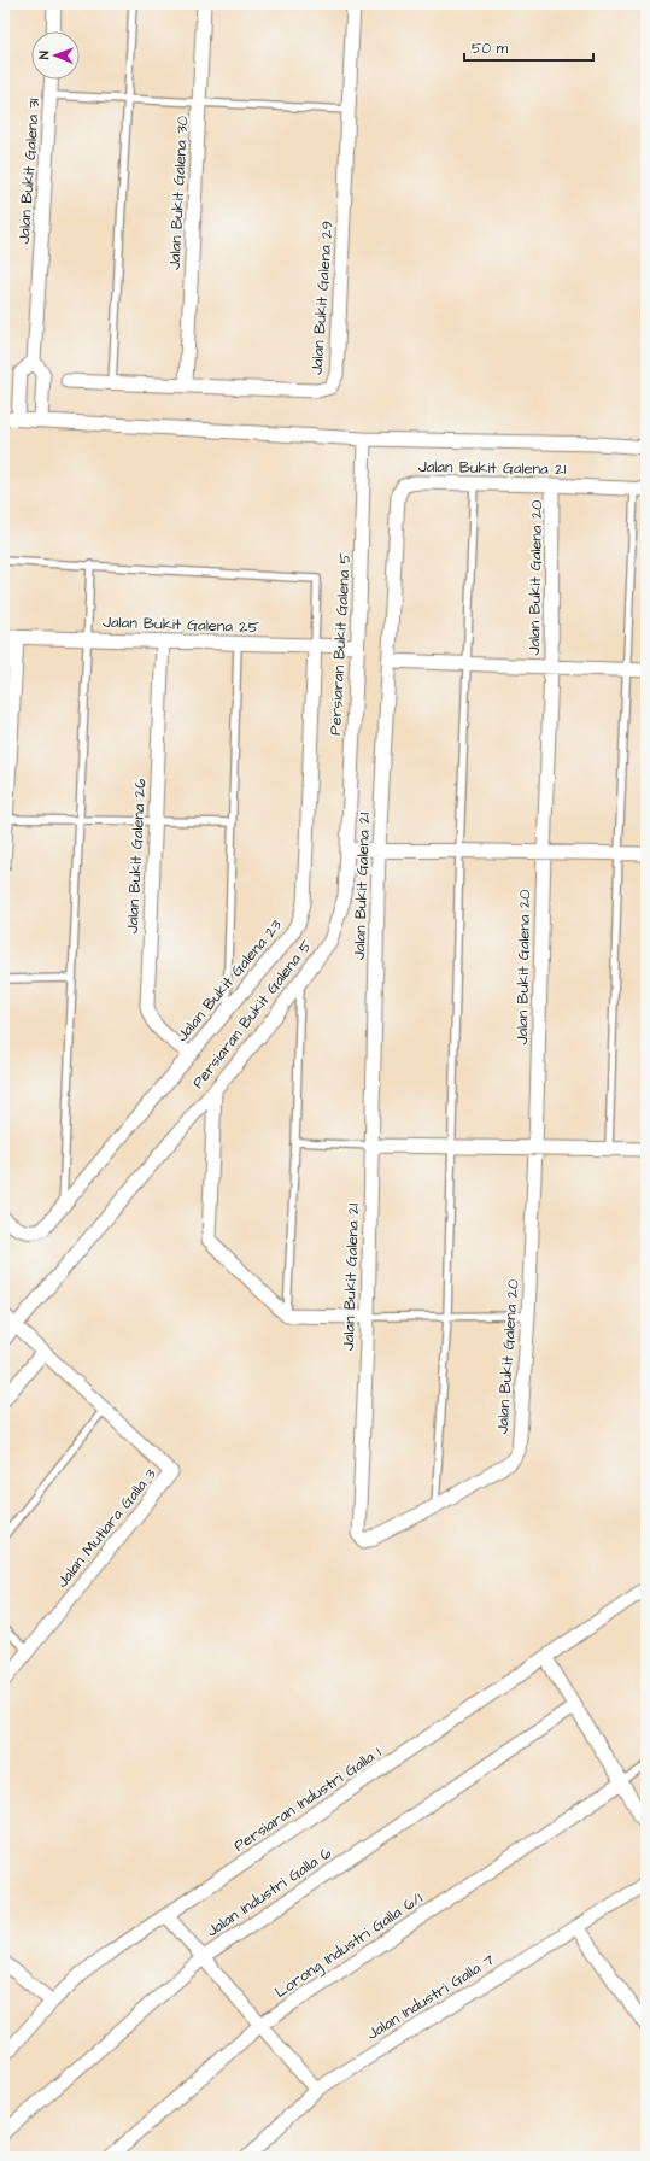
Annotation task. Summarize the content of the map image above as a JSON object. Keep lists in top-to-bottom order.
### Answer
{
  "streets": {
    "street": [
      "Jalan Bukit Galena 31",
      "Jalan Bukit Galena 30",
      "Jalan Bukit Galena 29",
      "Jalan Bukit Galena 21",
      "Jalan Bukit Galena 20",
      "Jalan Bukit Galena 25",
      "Persiaran Bukit Galena 5",
      "Jalan Bukit Galena 26",
      "Jalan Bukit Galena 23",
      "Jalan Mutiara Galla 3",
      "Persiaran Industri Galla 1",
      "Jalan Industri Galla 6",
      "Lorong Industri Galla 6/1",
      "Jalan Industri Galla 7"
    ]
  },
  "crossings": [
    ["Jalan Bukit Galena 30", "Jalan Bukit Galena 29"],
    ["Jalan Bukit Galena 21", "Jalan Bukit Galena 20"],
    ["Jalan Bukit Galena 25", "Persiaran Bukit Galena 5"],
    ["Jalan Bukit Galena 25", "Jalan Bukit Galena 26"],
    ["Jalan Bukit Galena 25", "Jalan Bukit Galena 23"],
    ["Persiaran Bukit Galena 5", "Jalan Mutiara Galla 3"],
    ["Jalan Bukit Galena 26", "Jalan Bukit Galena 23"]
  ],
  "scale_bar": "50 m",
  "north": "left"
}
